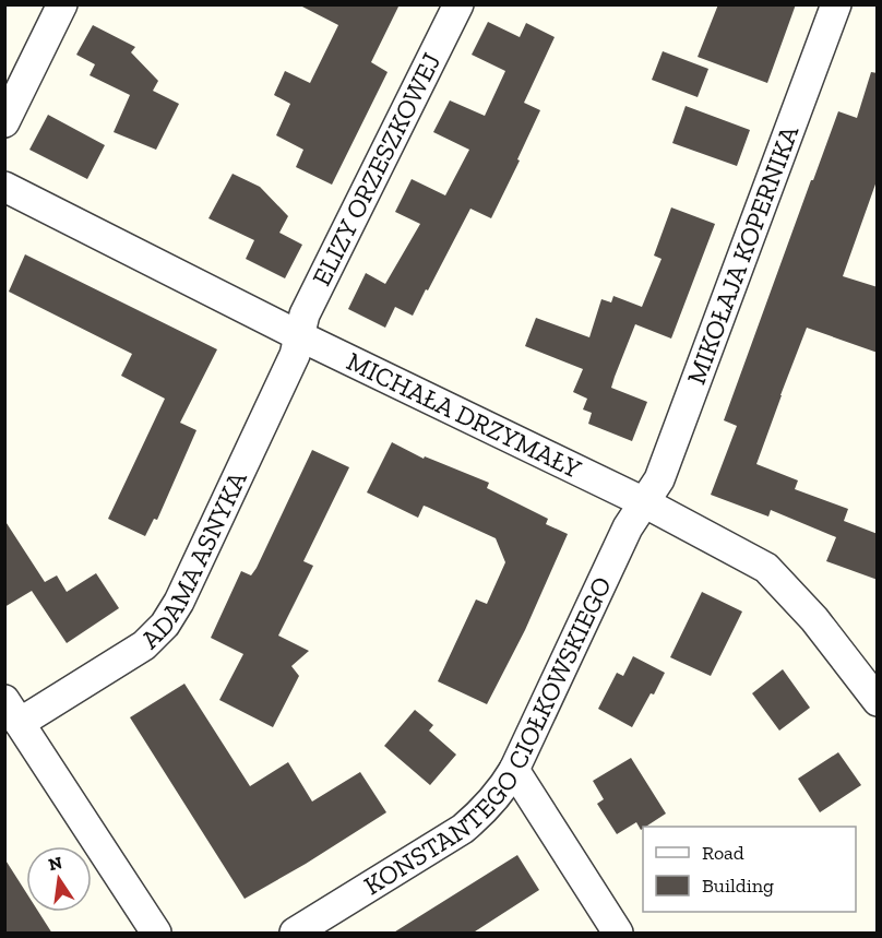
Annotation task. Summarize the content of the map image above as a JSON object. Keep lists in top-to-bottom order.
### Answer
{
  "streets": {
    "street": [
      "ELIZY ORZESZKOWEJ",
      "MIKOŁAJA KOPERNIKA",
      "MICHAŁA DRZYMAŁY",
      "ADAMA ASNYKA",
      "KONSTANTEGO CIOŁKOWSKIEGO"
    ]
  },
  "crossings": [
    ["ELIZY ORZESZKOWEJ", "MICHAŁA DRZYMAŁY"],
    ["ELIZY ORZESZKOWEJ", "ADAMA ASNYKA"],
    ["MIKOŁAJA KOPERNIKA", "MICHAŁA DRZYMAŁY"],
    ["MIKOŁAJA KOPERNIKA", "KONSTANTEGO CIOŁKOWSKIEGO"],
    ["MICHAŁA DRZYMAŁY", "ADAMA ASNYKA"],
    ["MICHAŁA DRZYMAŁY", "KONSTANTEGO CIOŁKOWSKIEGO"]
  ],
  "legend": ["Road", "Building"],
  "north": "top"
}
